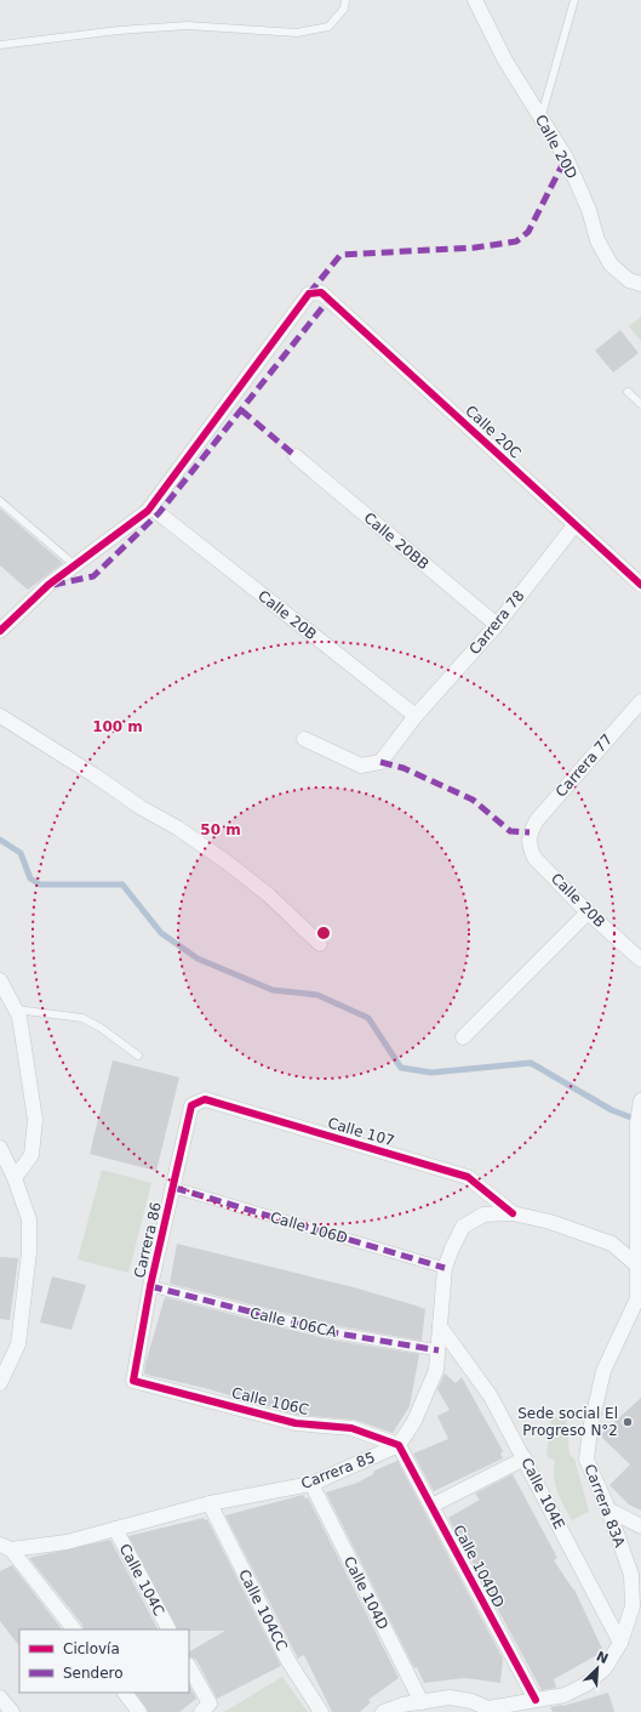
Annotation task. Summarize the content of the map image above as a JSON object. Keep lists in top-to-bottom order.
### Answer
{
  "streets": {
    "street": [
      "Calle 20D",
      "Calle 20C",
      "Calle 20BB",
      "Calle 20B",
      "Carrera 78",
      "Carrera 77",
      "Calle 107",
      "Calle 106D",
      "Carrera 86",
      "Calle 106CA",
      "Calle 106C",
      "Carrera 85",
      "Calle 104E",
      "Carrera 83A",
      "Calle 104DD",
      "Calle 104C",
      "Calle 104D",
      "Calle 104CC"
    ]
  },
  "crossings": [
    ["Calle 20C", "Carrera 78"],
    ["Calle 20BB", "Carrera 78"],
    ["Calle 20B", "Carrera 78"],
    ["Calle 20B", "Carrera 77"],
    ["Calle 107", "Calle 106D"],
    ["Calle 107", "Carrera 86"],
    ["Calle 107", "Carrera 83A"],
    ["Calle 106D", "Carrera 86"],
    ["Carrera 86", "Calle 106CA"],
    ["Carrera 86", "Calle 106C"],
    ["Calle 106C", "Carrera 85"],
    ["Calle 106C", "Calle 104DD"],
    ["Carrera 85", "Calle 104DD"],
    ["Carrera 85", "Calle 104C"],
    ["Carrera 85", "Calle 104D"],
    ["Carrera 85", "Calle 104CC"],
    ["Calle 104E", "Carrera 83A"],
    ["Carrera 83A", "Calle 104DD"],
    ["Carrera 83A", "Calle 104D"]
  ],
  "places": ["Sede social El Progreso N°2"],
  "legend": ["Ciclovía", "Sendero"],
  "north": "top right",
  "rings": ["100 m", "50 m"]
}
